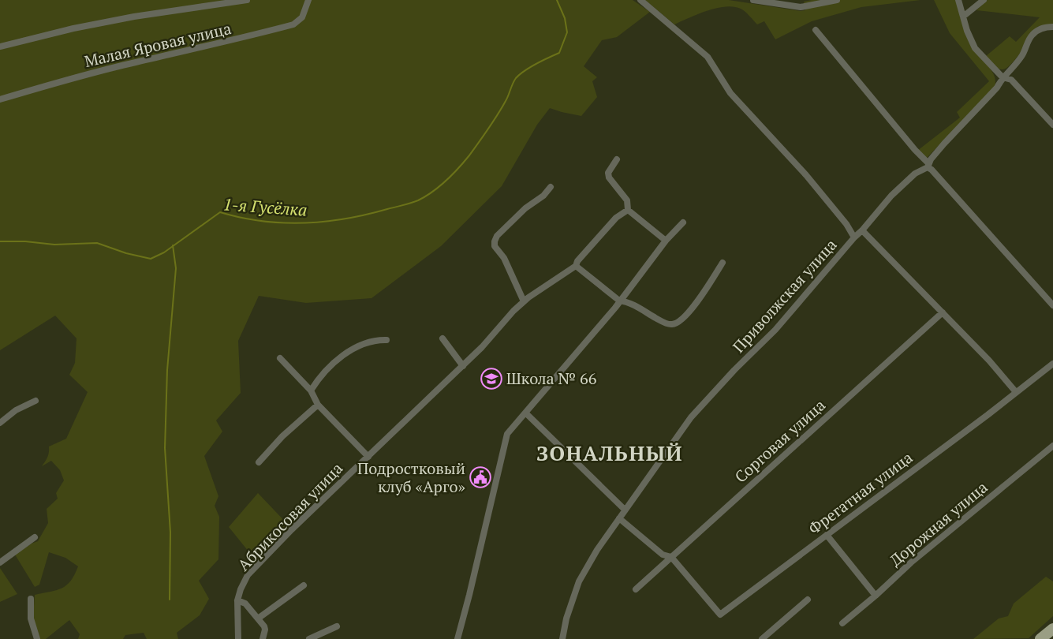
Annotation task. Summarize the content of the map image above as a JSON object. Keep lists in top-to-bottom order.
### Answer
{
  "streets": {
    "street": [
      "Малая Яровая улица",
      "Приволжская улица",
      "Сорговая улица",
      "Фрегатная улица",
      "Абрикосовая улица",
      "Дорожная улица"
    ]
  },
  "crossings": [
    ["Сорговая улица", "Фрегатная улица"]
  ],
  "districts": ["ЗОНАЛЬНЫЙ"],
  "water": ["1-я Гусёлка"],
  "places": {
    "school or university": ["Школа № 66"],
    "public building": ["Подростковый клуб «Арго»"]
  }
}
